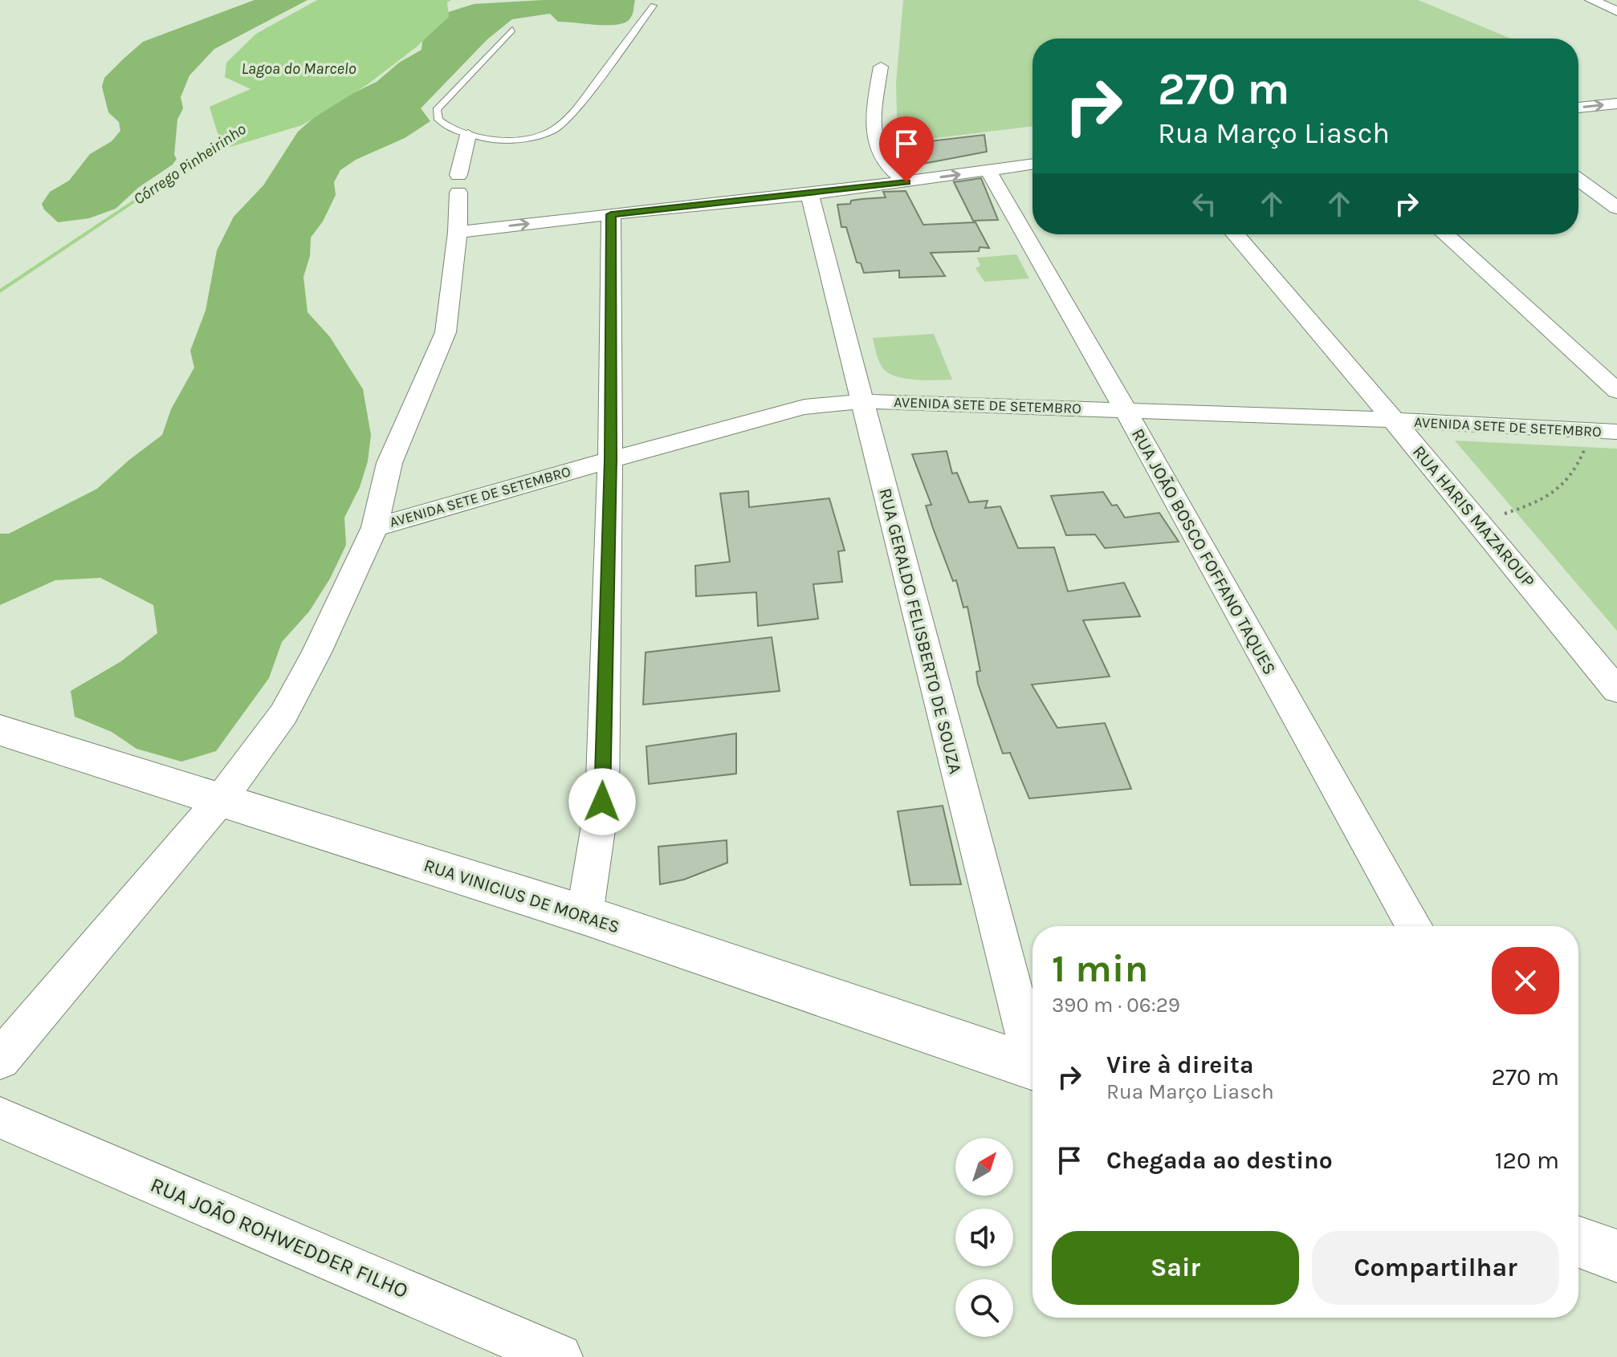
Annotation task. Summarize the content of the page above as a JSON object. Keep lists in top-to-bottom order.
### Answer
{
  "streets": {
    "street": [
      "AVENIDA SETE DE SETEMBRO",
      "RUA HARIS MAZAROUP",
      "RUA JOÃO BOSCO FOFFANO TAQUES",
      "RUA GERALDO FELISBERTO DE SOUZA",
      "RUA VINICIUS DE MORAES",
      "RUA JOÃO ROHWEDDER FILHO"
    ]
  },
  "crossings": [
    ["AVENIDA SETE DE SETEMBRO", "RUA HARIS MAZAROUP"],
    ["AVENIDA SETE DE SETEMBRO", "RUA JOÃO BOSCO FOFFANO TAQUES"],
    ["AVENIDA SETE DE SETEMBRO", "RUA GERALDO FELISBERTO DE SOUZA"]
  ],
  "water": ["Lagoa do Marcelo", "Córrego Pinheirinho"],
  "north": "top right",
  "page": {
    "turn": ["270 m", "Rua Março Liasch"],
    "heading": ["1 min", "390 m · 06:29"],
    "list": [
      {
        "name": "Vire à direita",
        "note": "Rua Março Liasch",
        "value": "270 m"
      },
      {
        "name": "Chegada ao destino",
        "value": "120 m"
      }
    ],
    "buttons": ["Sair", "Compartilhar"]
  }
}
